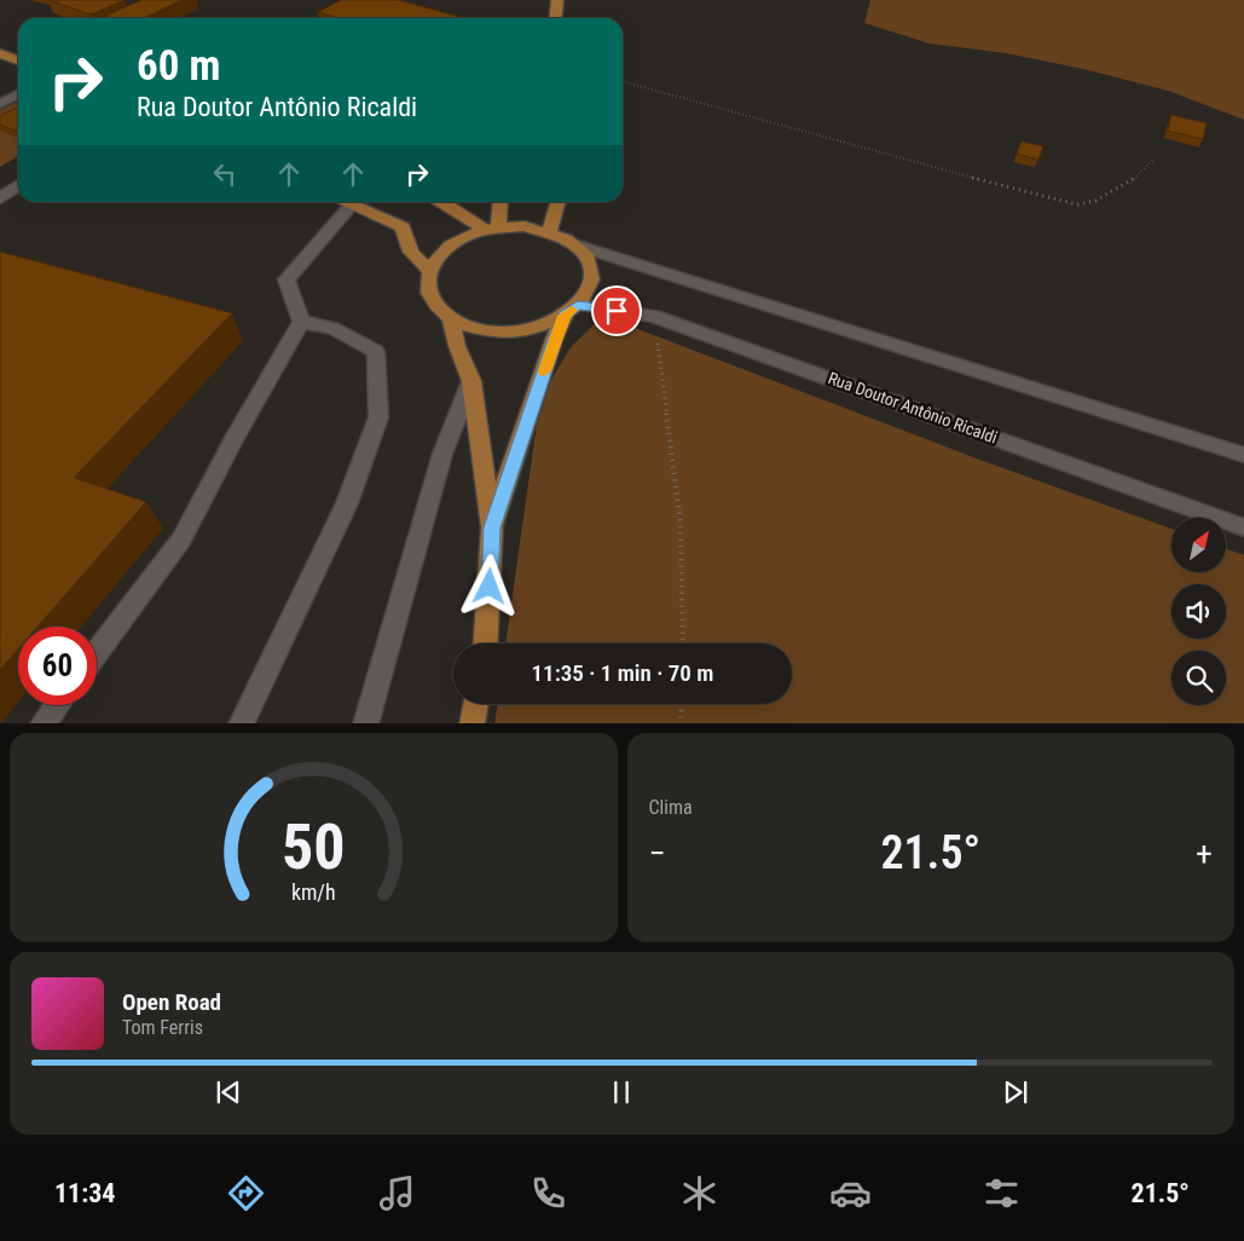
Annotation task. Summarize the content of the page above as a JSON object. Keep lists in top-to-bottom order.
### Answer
{
  "streets": {
    "street": ["Rua Doutor Antônio Ricaldi"]
  },
  "north": "top right",
  "page": {
    "turn": ["60 m", "Rua Doutor Antônio Ricaldi"],
    "limit": "60",
    "trip": "11:35 · 1 min · 70 m",
    "tile": "Clima",
    "heat": ["−", "21.5°", "+"],
    "song": ["Open Road", "Tom Ferris"],
    "tabs": ["11:34", "21.5°"],
    "gauge": ["50", "km/h"]
  }
}
